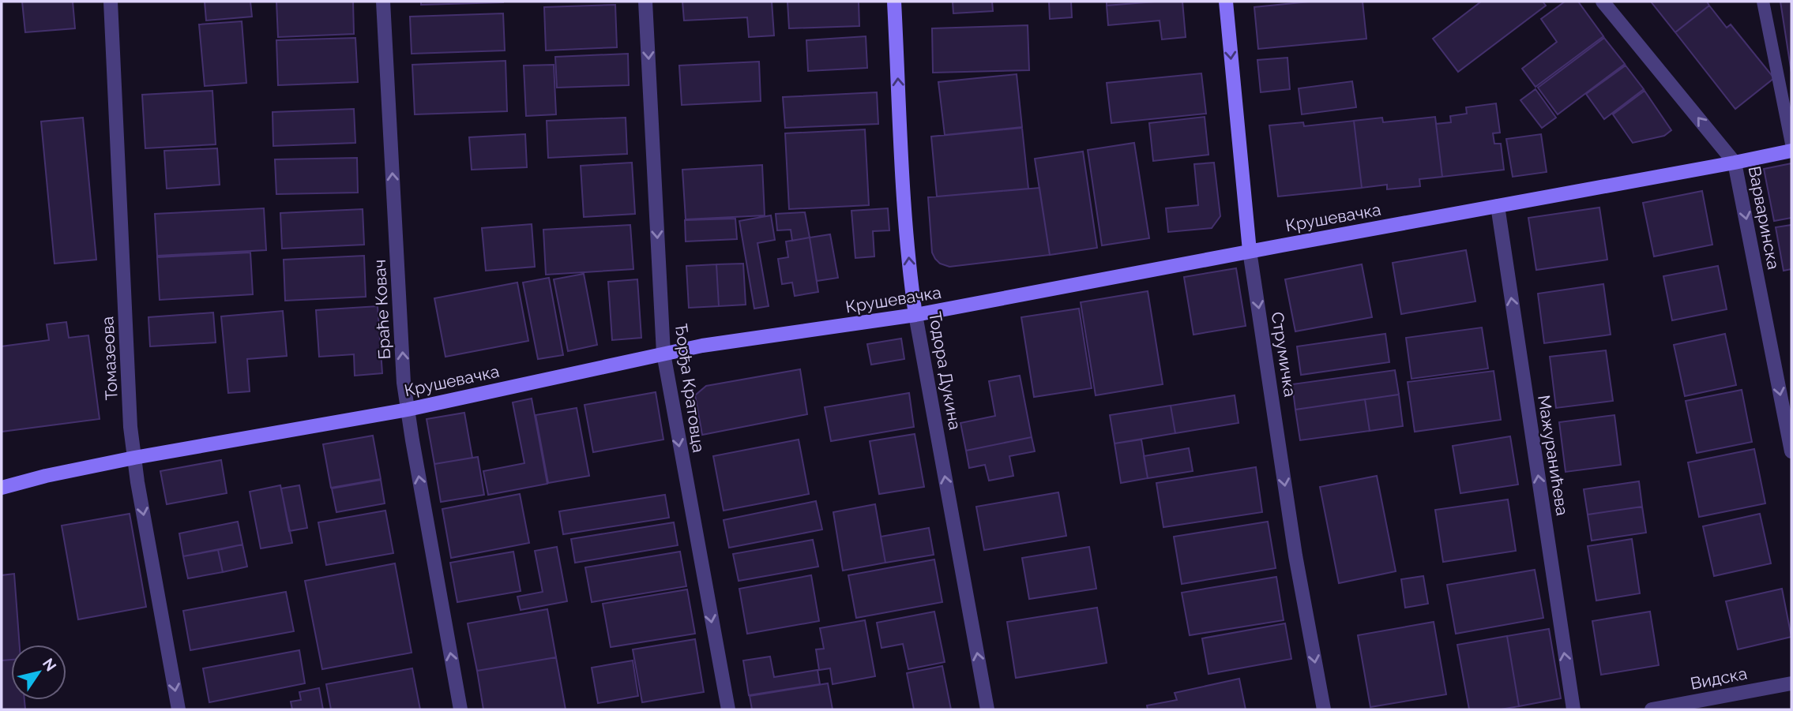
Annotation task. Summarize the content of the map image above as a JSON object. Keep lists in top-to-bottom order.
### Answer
{
  "streets": {
    "main road": ["Крушевачка", "Струмичка", "Тодора Дукина"],
    "street": [
      "Варваринска",
      "Браће Ковач",
      "Томазеова",
      "Ђорђа Кратовца",
      "Мажуранићева",
      "Видска"
    ]
  },
  "crossings": [
    ["Крушевачка", "Варваринска"],
    ["Крушевачка", "Браће Ковач"],
    ["Крушевачка", "Струмичка"],
    ["Крушевачка", "Томазеова"],
    ["Крушевачка", "Тодора Дукина"],
    ["Крушевачка", "Ђорђа Кратовца"],
    ["Крушевачка", "Мажуранићева"]
  ],
  "one_way": [
    "Браће Ковач",
    "Струмичка",
    "Томазеова",
    "Тодора Дукина",
    "Ђорђа Кратовца",
    "Мажуранићева"
  ],
  "north": "top right"
}
